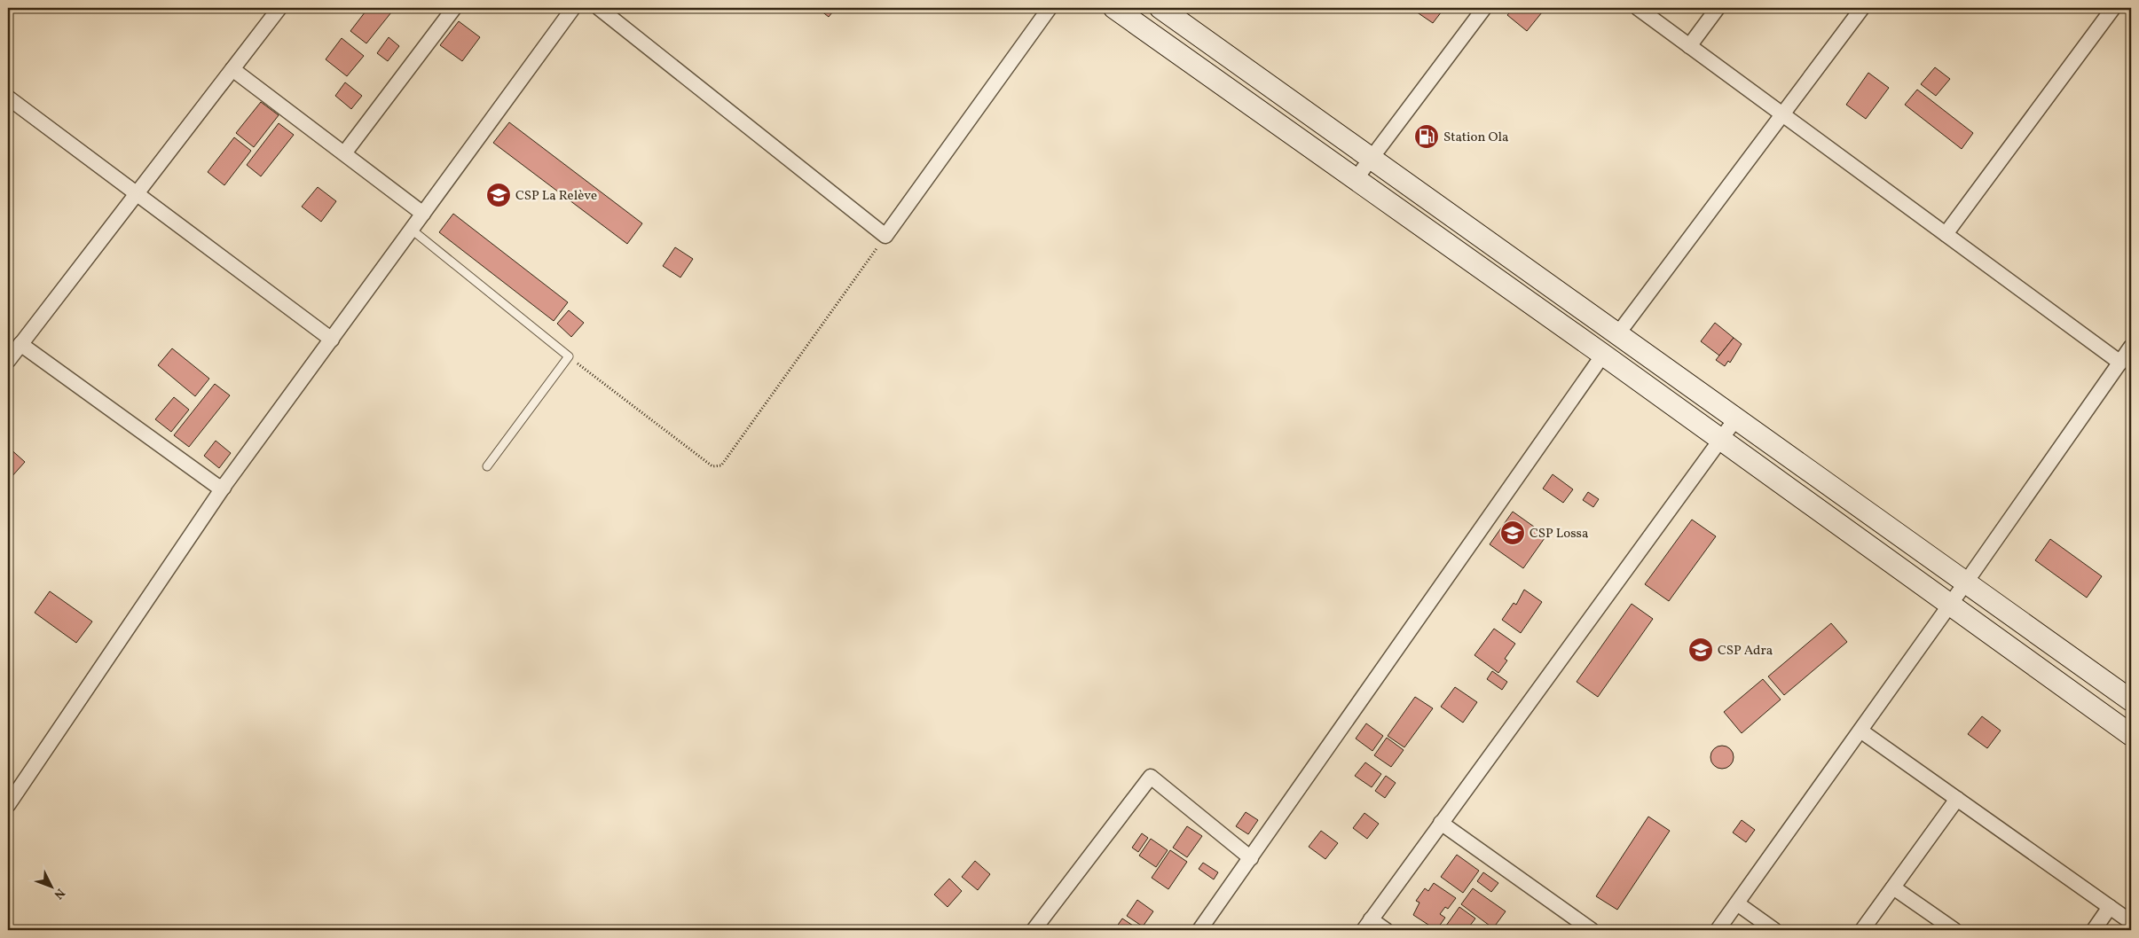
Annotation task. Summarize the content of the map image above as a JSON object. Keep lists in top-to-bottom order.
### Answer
{
  "places": {
    "fuel station": ["Station Ola"],
    "school or university": ["CSP La Relève", "CSP Lossa", "CSP Adra"]
  },
  "north": "bottom right"
}
